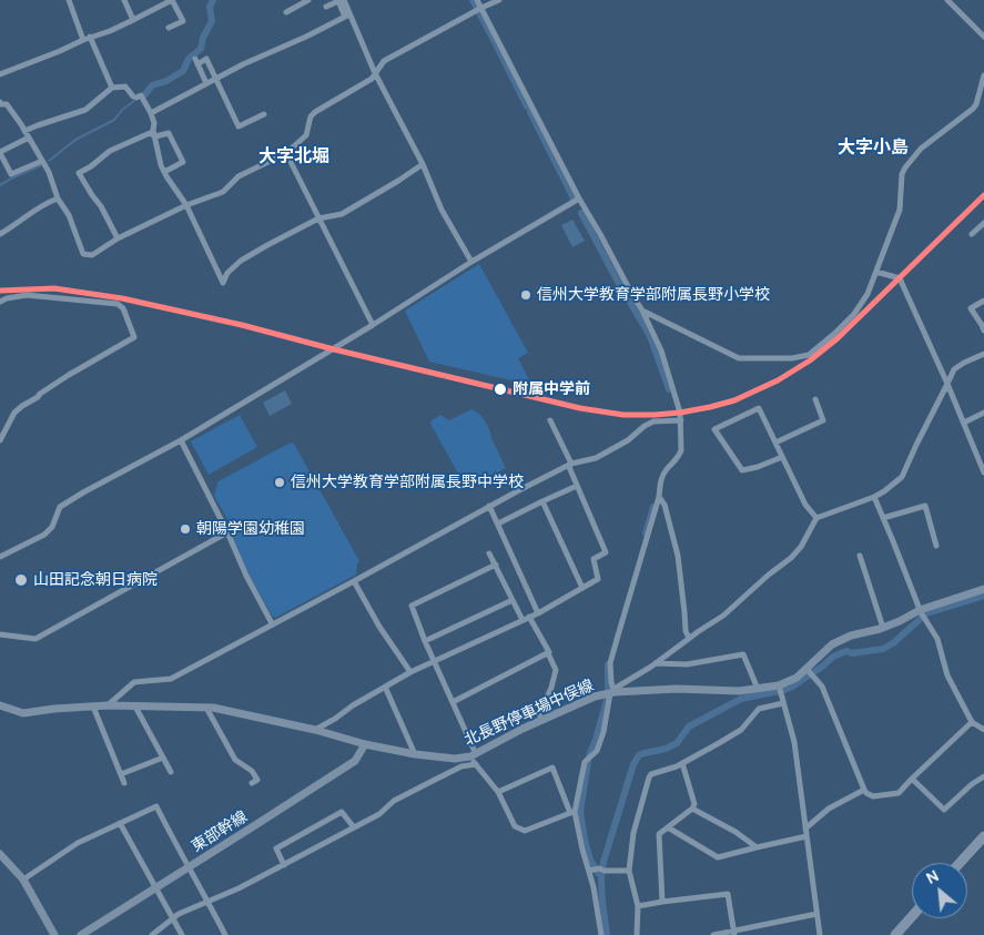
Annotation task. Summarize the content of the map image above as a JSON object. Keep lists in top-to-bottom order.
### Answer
{
  "streets": {
    "main road": ["北長野停車場中俣線", "東部幹線"]
  },
  "crossings": [
    ["北長野停車場中俣線", "東部幹線"]
  ],
  "districts": ["大字小島", "大字北堀"],
  "places": [
    "信州大学教育学部附属長野小学校",
    "附属中学前",
    "信州大学教育学部附属長野中学校",
    "朝陽学園幼稚園",
    "山田記念朝日病院"
  ],
  "lines": ["transit line N"],
  "north": "top left"
}
